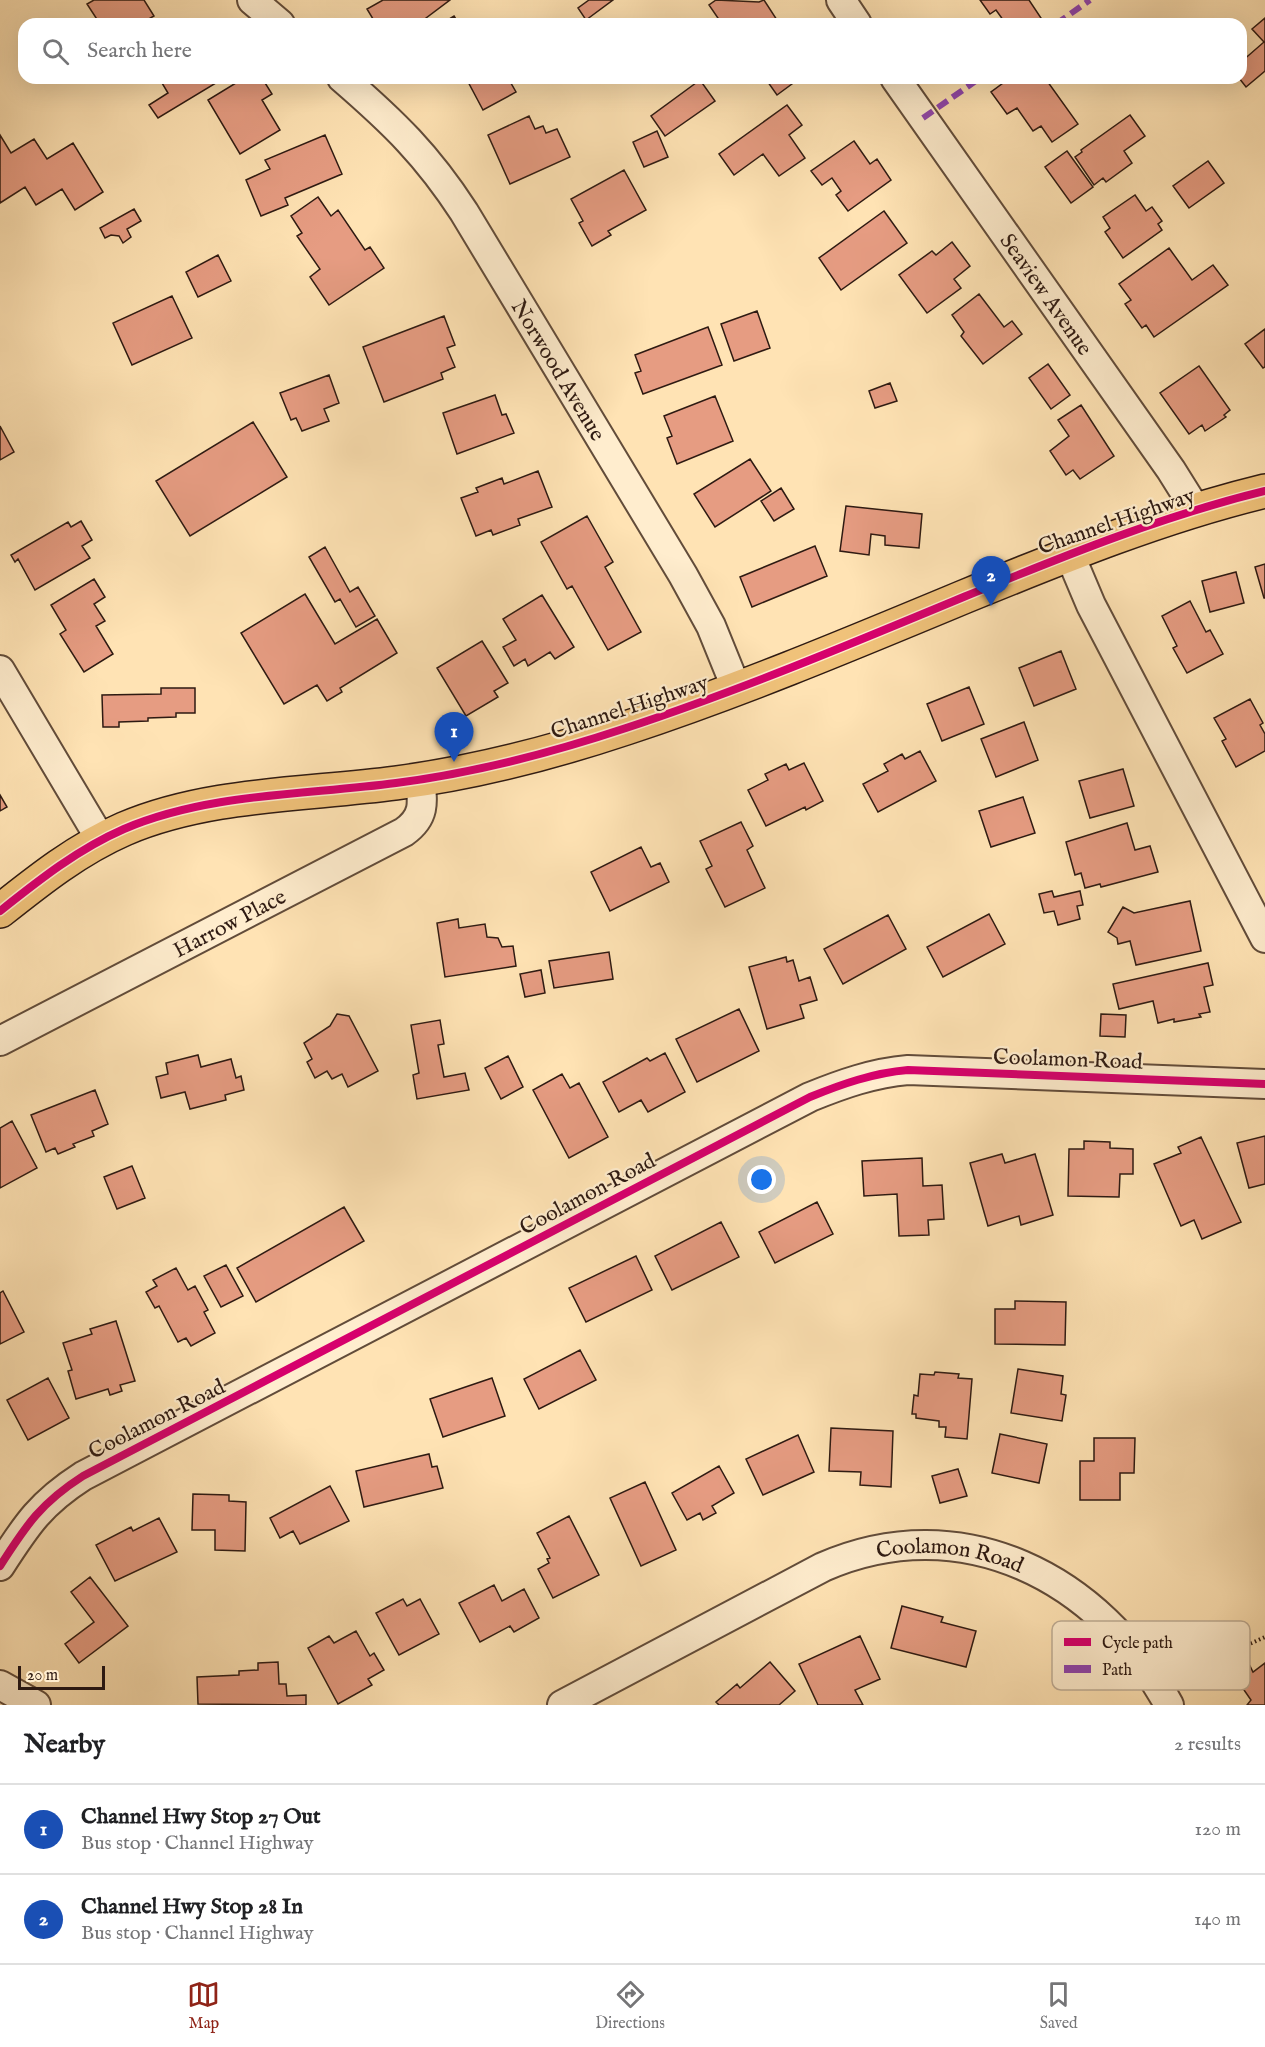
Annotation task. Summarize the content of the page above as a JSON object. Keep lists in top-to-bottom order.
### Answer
{
  "streets": {
    "main road": ["Channel Highway"],
    "street": [
      "Seaview Avenue",
      "Norwood Avenue",
      "Harrow Place",
      "Coolamon Road"
    ]
  },
  "crossings": [
    ["Seaview Avenue", "Channel Highway"],
    ["Norwood Avenue", "Channel Highway"],
    ["Channel Highway", "Harrow Place"]
  ],
  "legend": ["Cycle path", "Path"],
  "scale_bar": "20 m",
  "page": {
    "search": "Search here",
    "pins": ["2", "1"],
    "scale": "20 m",
    "heading": ["Nearby", "2 results"],
    "list": [
      {
        "mark": "1",
        "name": "Channel Hwy Stop 27 Out",
        "note": "Bus stop · Channel Highway",
        "value": "120 m"
      },
      {
        "mark": "2",
        "name": "Channel Hwy Stop 28 In",
        "note": "Bus stop · Channel Highway",
        "value": "140 m"
      }
    ],
    "nav": ["Map", "Directions", "Saved"]
  }
}
